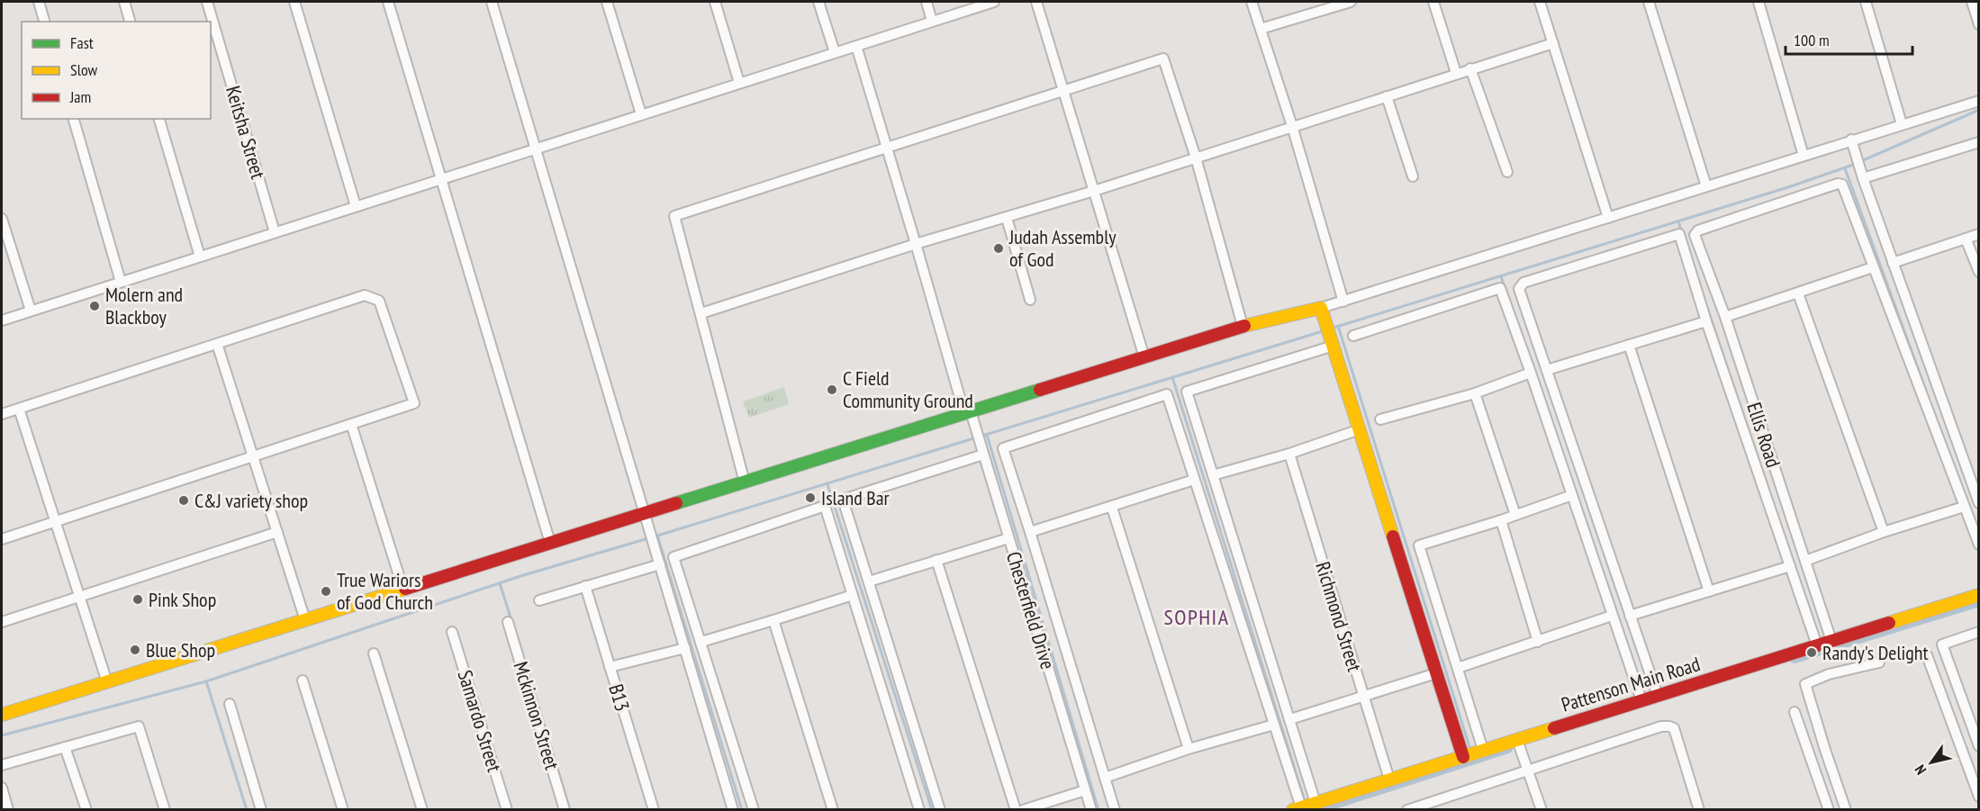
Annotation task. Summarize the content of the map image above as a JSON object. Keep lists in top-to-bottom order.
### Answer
{
  "streets": {
    "street": [
      "Keitsha Street",
      "Ellis Road",
      "Chesterfield Drive",
      "Richmond Street",
      "Pattenson Main Road",
      "B13",
      "Mckinnon Street",
      "Samardo Street"
    ]
  },
  "crossings": [
    ["Ellis Road", "Pattenson Main Road"],
    ["Richmond Street", "Pattenson Main Road"]
  ],
  "districts": ["SOPHIA"],
  "places": [
    "Judah Assembly of God",
    "Molern and Blackboy",
    "C Field Community Ground",
    "Island Bar",
    "C&J variety shop",
    "True Wariors of God Church",
    "Pink Shop",
    "Blue Shop",
    "Randy's Delight"
  ],
  "legend": ["Fast", "Slow", "Jam"],
  "scale_bar": "100 m",
  "north": "bottom left"
}
